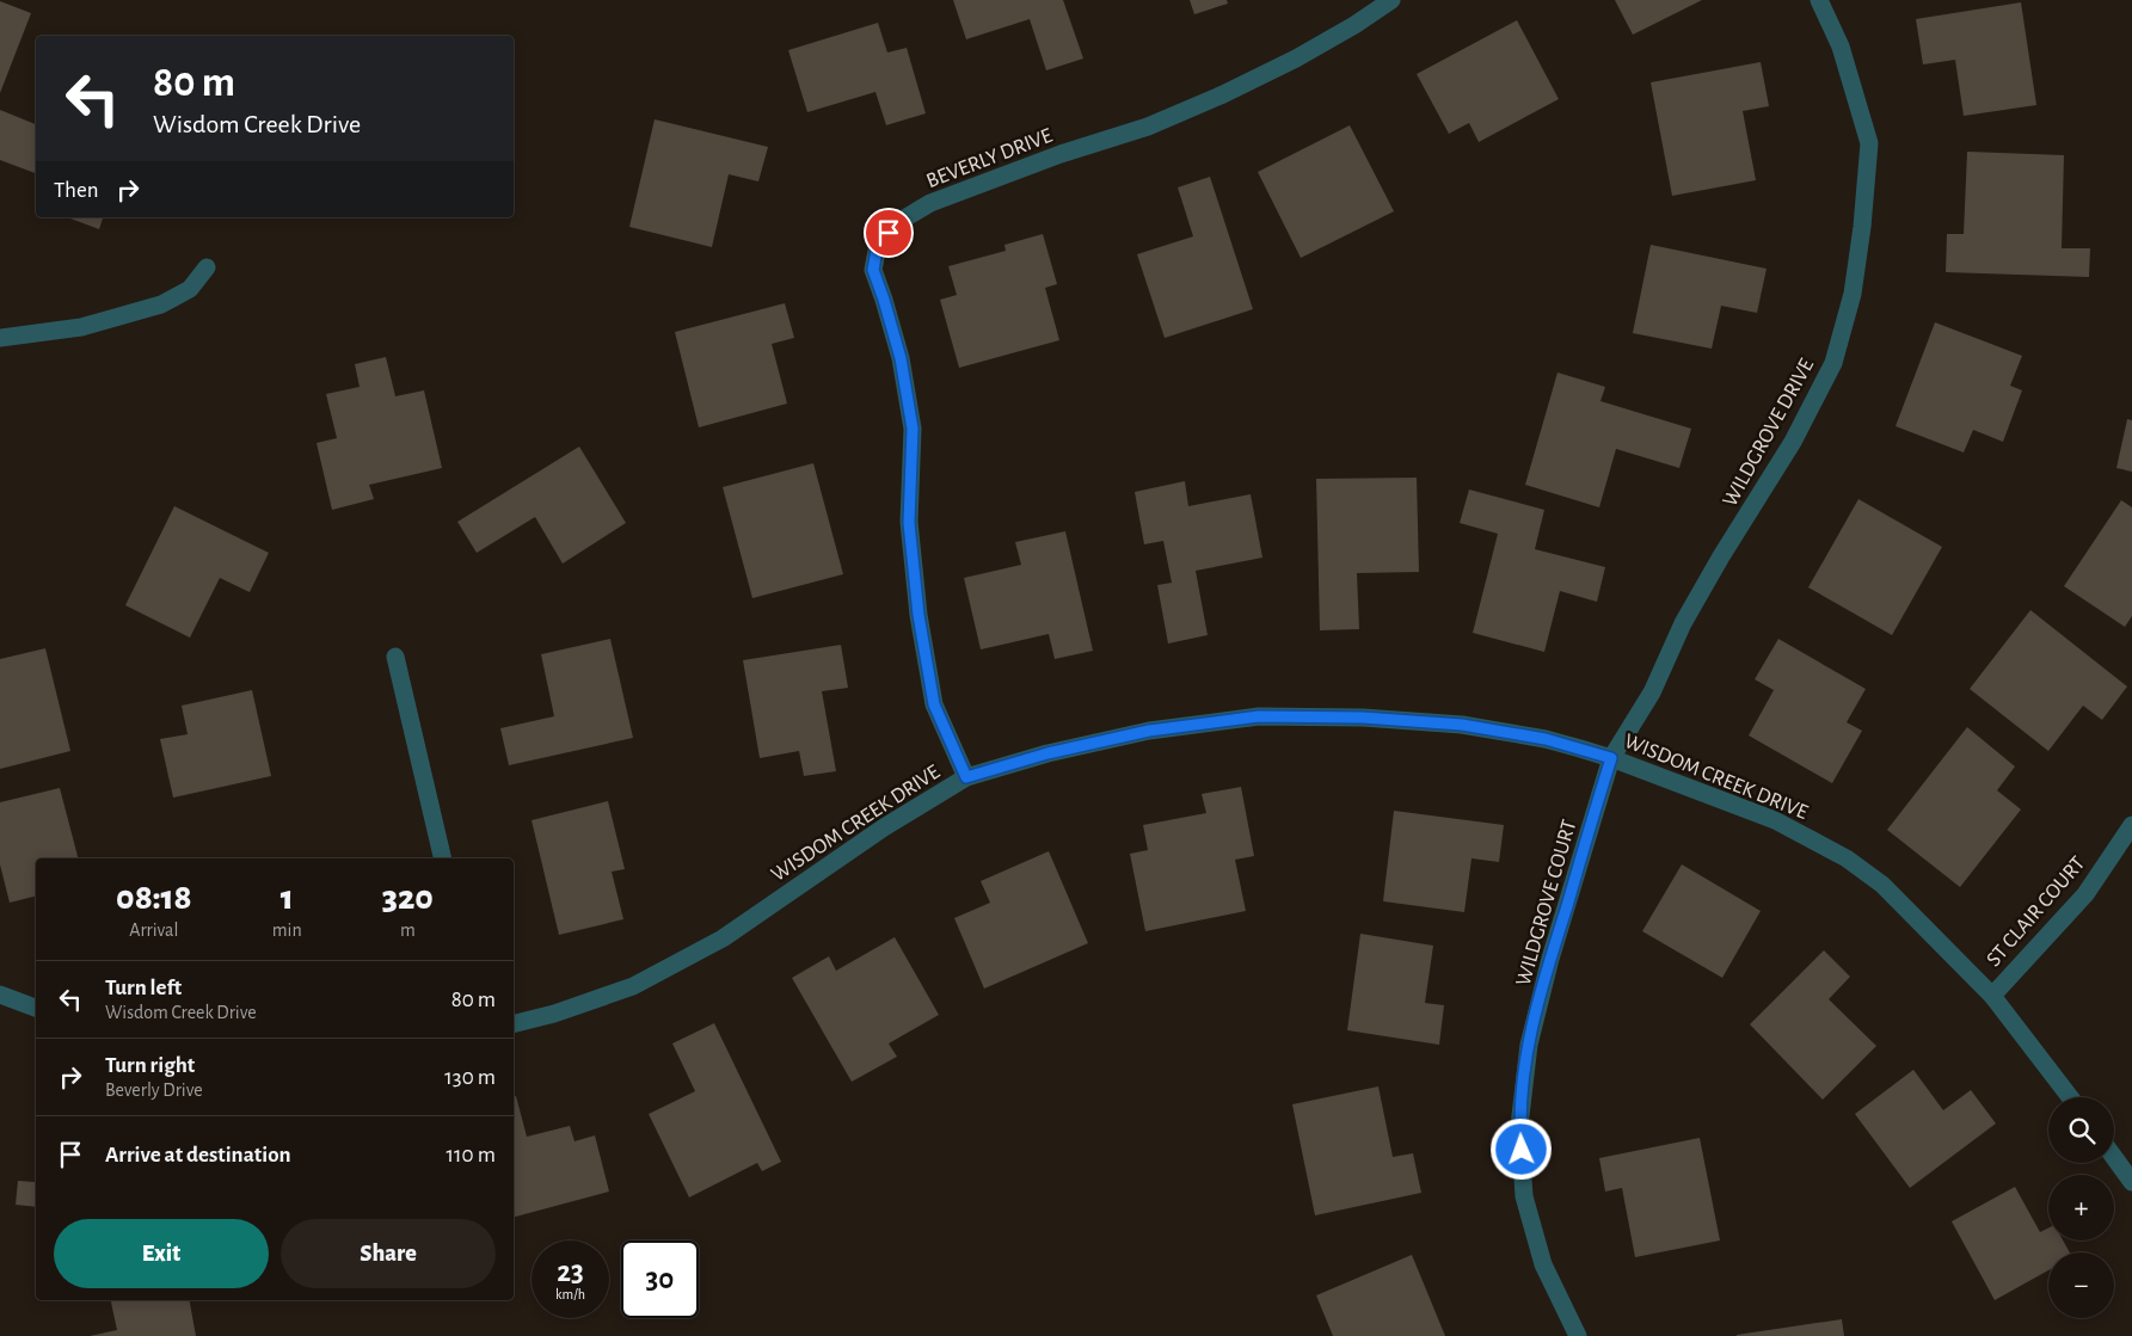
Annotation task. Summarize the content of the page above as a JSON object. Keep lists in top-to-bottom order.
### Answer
{
  "streets": {
    "street": [
      "BEVERLY DRIVE",
      "WILDGROVE DRIVE",
      "WISDOM CREEK DRIVE",
      "WILDGROVE COURT",
      "ST CLAIR COURT"
    ]
  },
  "crossings": [
    ["BEVERLY DRIVE", "WISDOM CREEK DRIVE"],
    ["WILDGROVE DRIVE", "WISDOM CREEK DRIVE"],
    ["WILDGROVE DRIVE", "WILDGROVE COURT"],
    ["WISDOM CREEK DRIVE", "WILDGROVE COURT"],
    ["WISDOM CREEK DRIVE", "ST CLAIR COURT"]
  ],
  "page": {
    "turn": ["80 m", "Wisdom Creek Drive"],
    "then": "Then",
    "eta": [
      "08:18",
      "Arrival",
      "1",
      "min",
      "320",
      "m"
    ],
    "list": [
      {
        "name": "Turn left",
        "note": "Wisdom Creek Drive",
        "value": "80 m"
      },
      {
        "name": "Turn right",
        "note": "Beverly Drive",
        "value": "130 m"
      },
      {
        "name": "Arrive at destination",
        "value": "110 m"
      }
    ],
    "map_buttons": ["+", "−"],
    "buttons": ["Exit", "Share"],
    "speed": "23 km/h",
    "limit": "30"
  }
}
